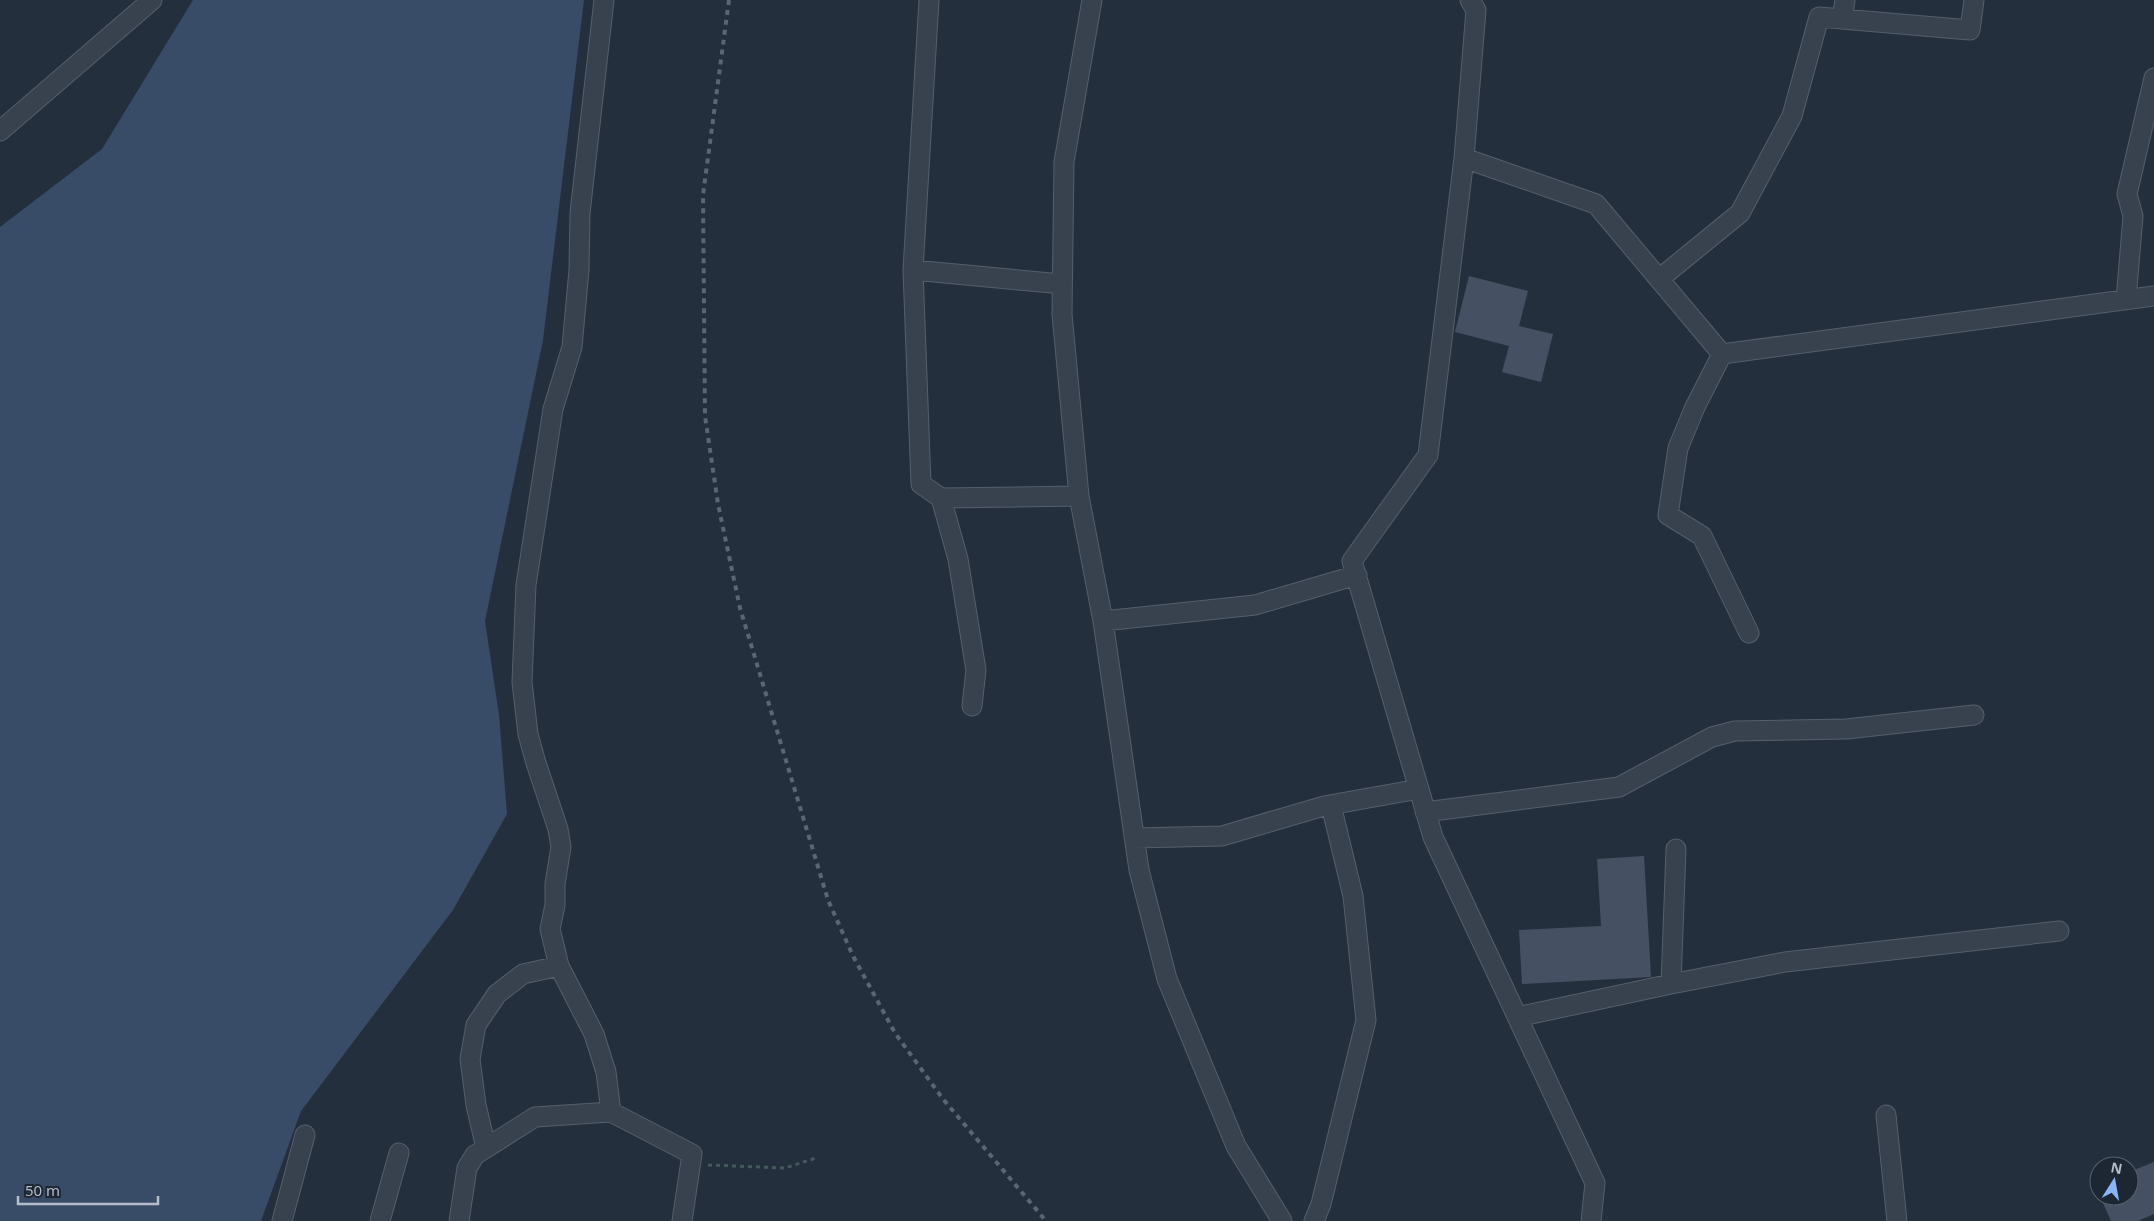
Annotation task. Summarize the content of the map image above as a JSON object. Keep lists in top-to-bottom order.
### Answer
{
  "scale_bar": "50 m",
  "north": "top"
}
